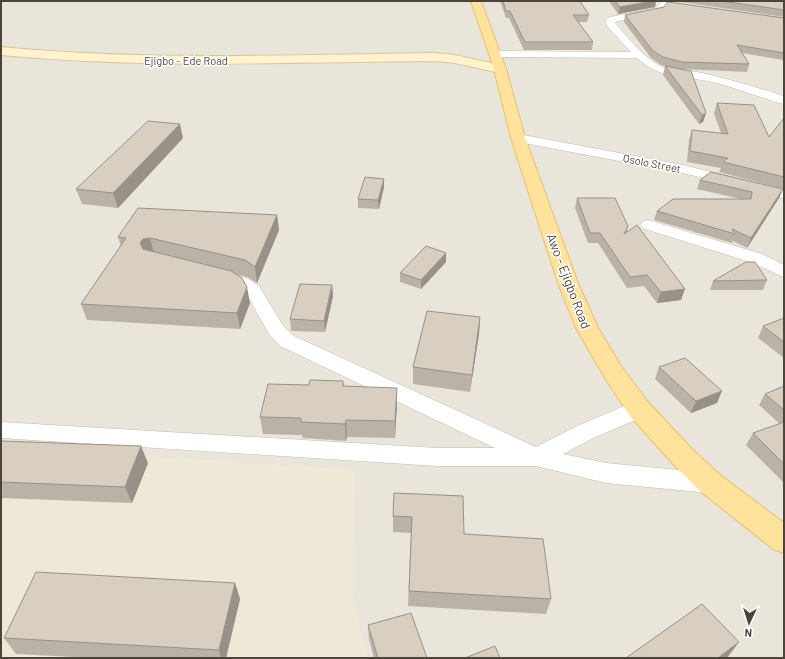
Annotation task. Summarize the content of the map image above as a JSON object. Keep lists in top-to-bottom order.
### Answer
{
  "streets": {
    "main road": ["Ejigbo - Ede Road", "Awo - Ejigbo Road"],
    "street": ["Osolo Street"]
  },
  "crossings": [
    ["Ejigbo - Ede Road", "Awo - Ejigbo Road"],
    ["Osolo Street", "Awo - Ejigbo Road"]
  ],
  "north": "bottom"
}
